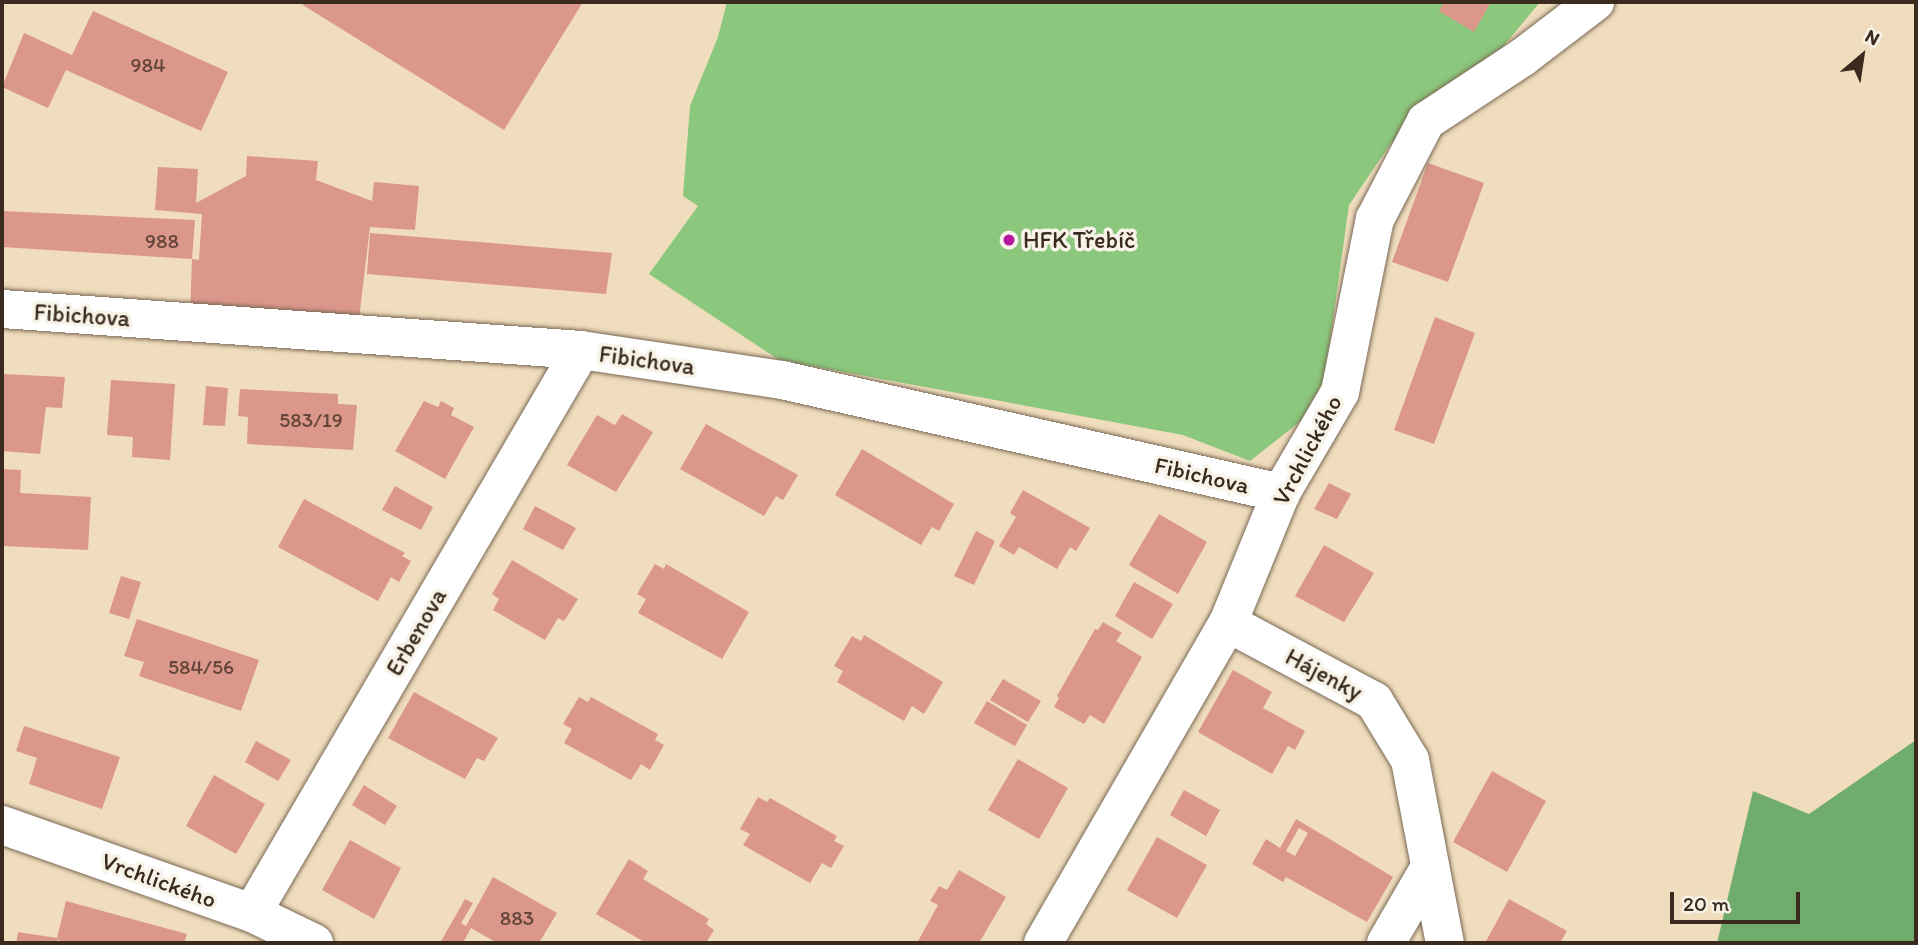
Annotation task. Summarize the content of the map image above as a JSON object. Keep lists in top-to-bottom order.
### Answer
{
  "streets": {
    "street": [
      "Fibichova",
      "Vrchlického",
      "Erbenova",
      "Hájenky"
    ]
  },
  "crossings": [
    ["Fibichova", "Vrchlického"],
    ["Fibichova", "Erbenova"],
    ["Vrchlického", "Erbenova"],
    ["Vrchlického", "Hájenky"]
  ],
  "places": ["HFK Třebíč"],
  "house_numbers": [
    "984",
    "988",
    "583/19",
    "584/56",
    "883"
  ],
  "scale_bar": "20 m",
  "north": "top right"
}
